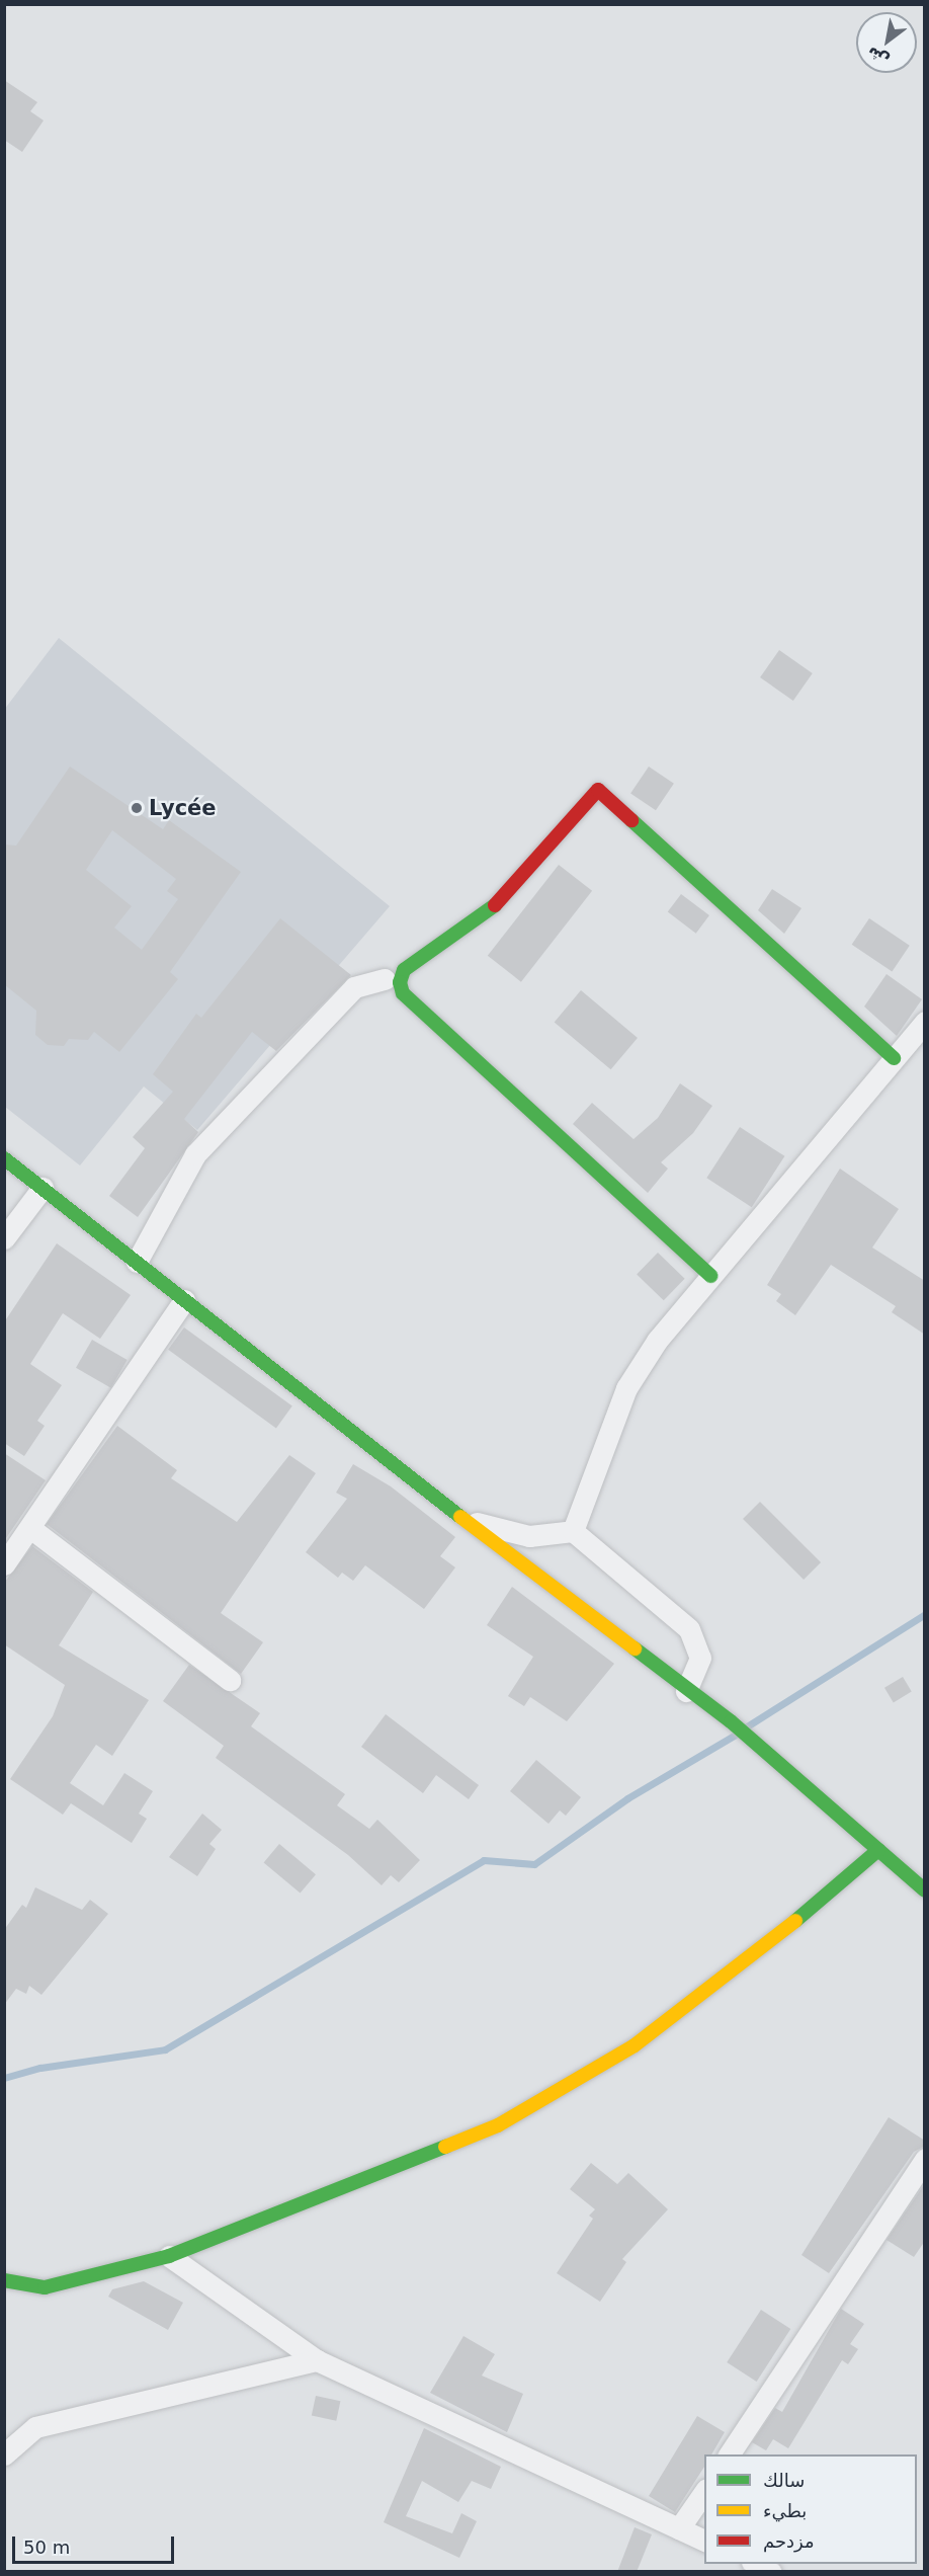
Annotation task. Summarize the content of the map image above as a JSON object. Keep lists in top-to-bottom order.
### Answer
{
  "places": ["Lycée"],
  "legend": ["سالك", "بطيء", "مزدحم"],
  "scale_bar": "50 m",
  "north": "bottom left"
}
